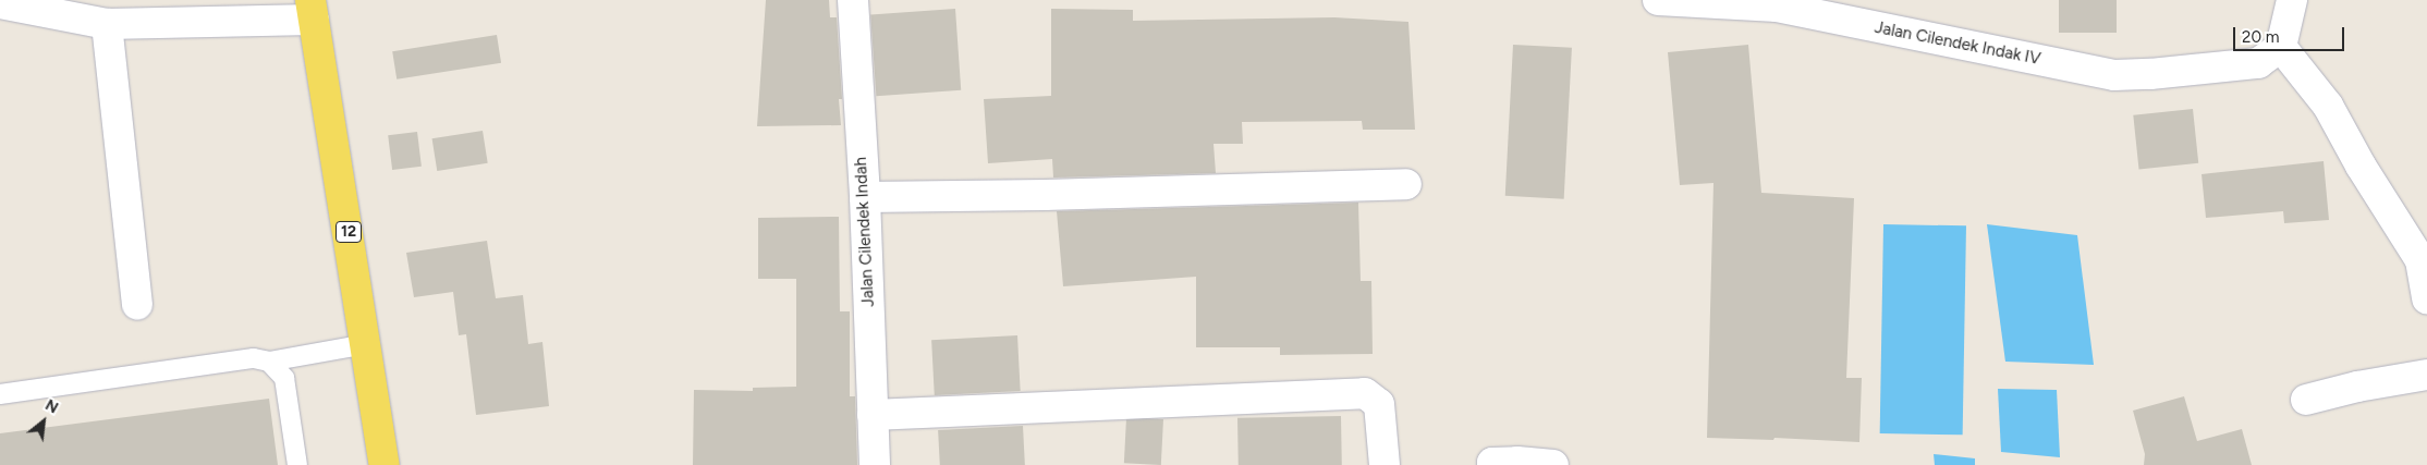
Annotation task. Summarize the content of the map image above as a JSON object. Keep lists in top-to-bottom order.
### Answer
{
  "streets": {
    "main road": ["12"],
    "street": ["Jalan Cilendek Indak IV", "Jalan Cilendek Indah"]
  },
  "scale_bar": "20 m",
  "north": "top right"
}
